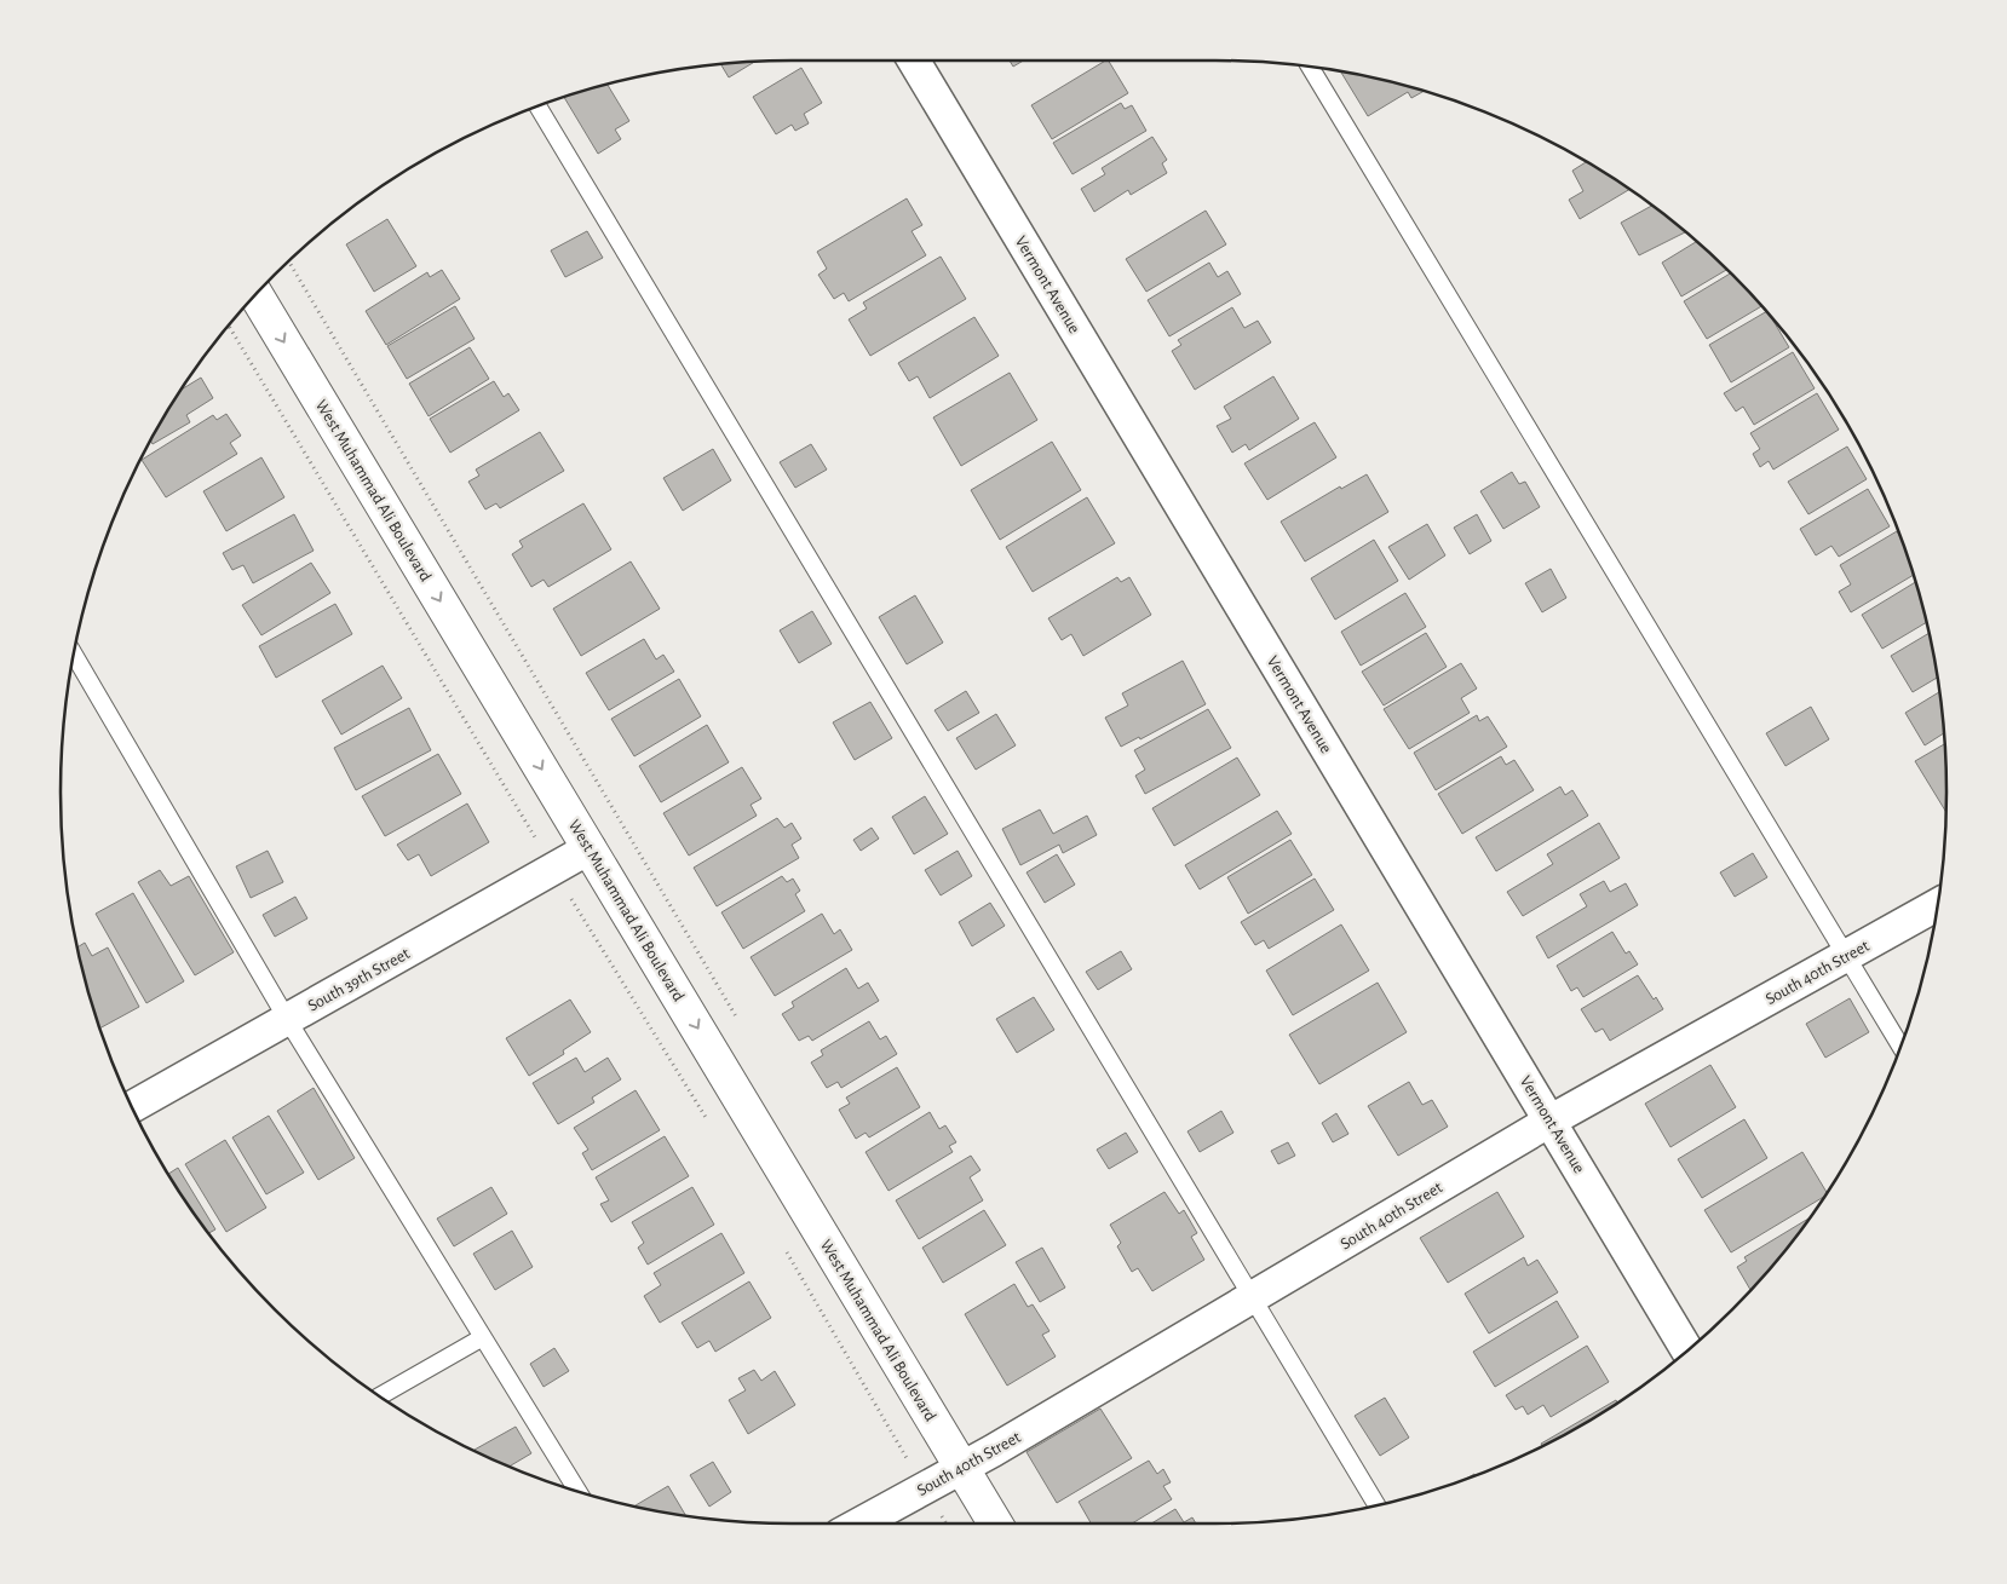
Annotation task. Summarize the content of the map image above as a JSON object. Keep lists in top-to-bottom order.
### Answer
{
  "streets": {
    "street": [
      "Vermont Avenue",
      "West Muhammad Ali Boulevard",
      "South 40th Street",
      "South 39th Street"
    ]
  },
  "crossings": [
    ["Vermont Avenue", "South 40th Street"],
    ["West Muhammad Ali Boulevard", "South 40th Street"],
    ["West Muhammad Ali Boulevard", "South 39th Street"]
  ],
  "one_way": ["West Muhammad Ali Boulevard"]
}
